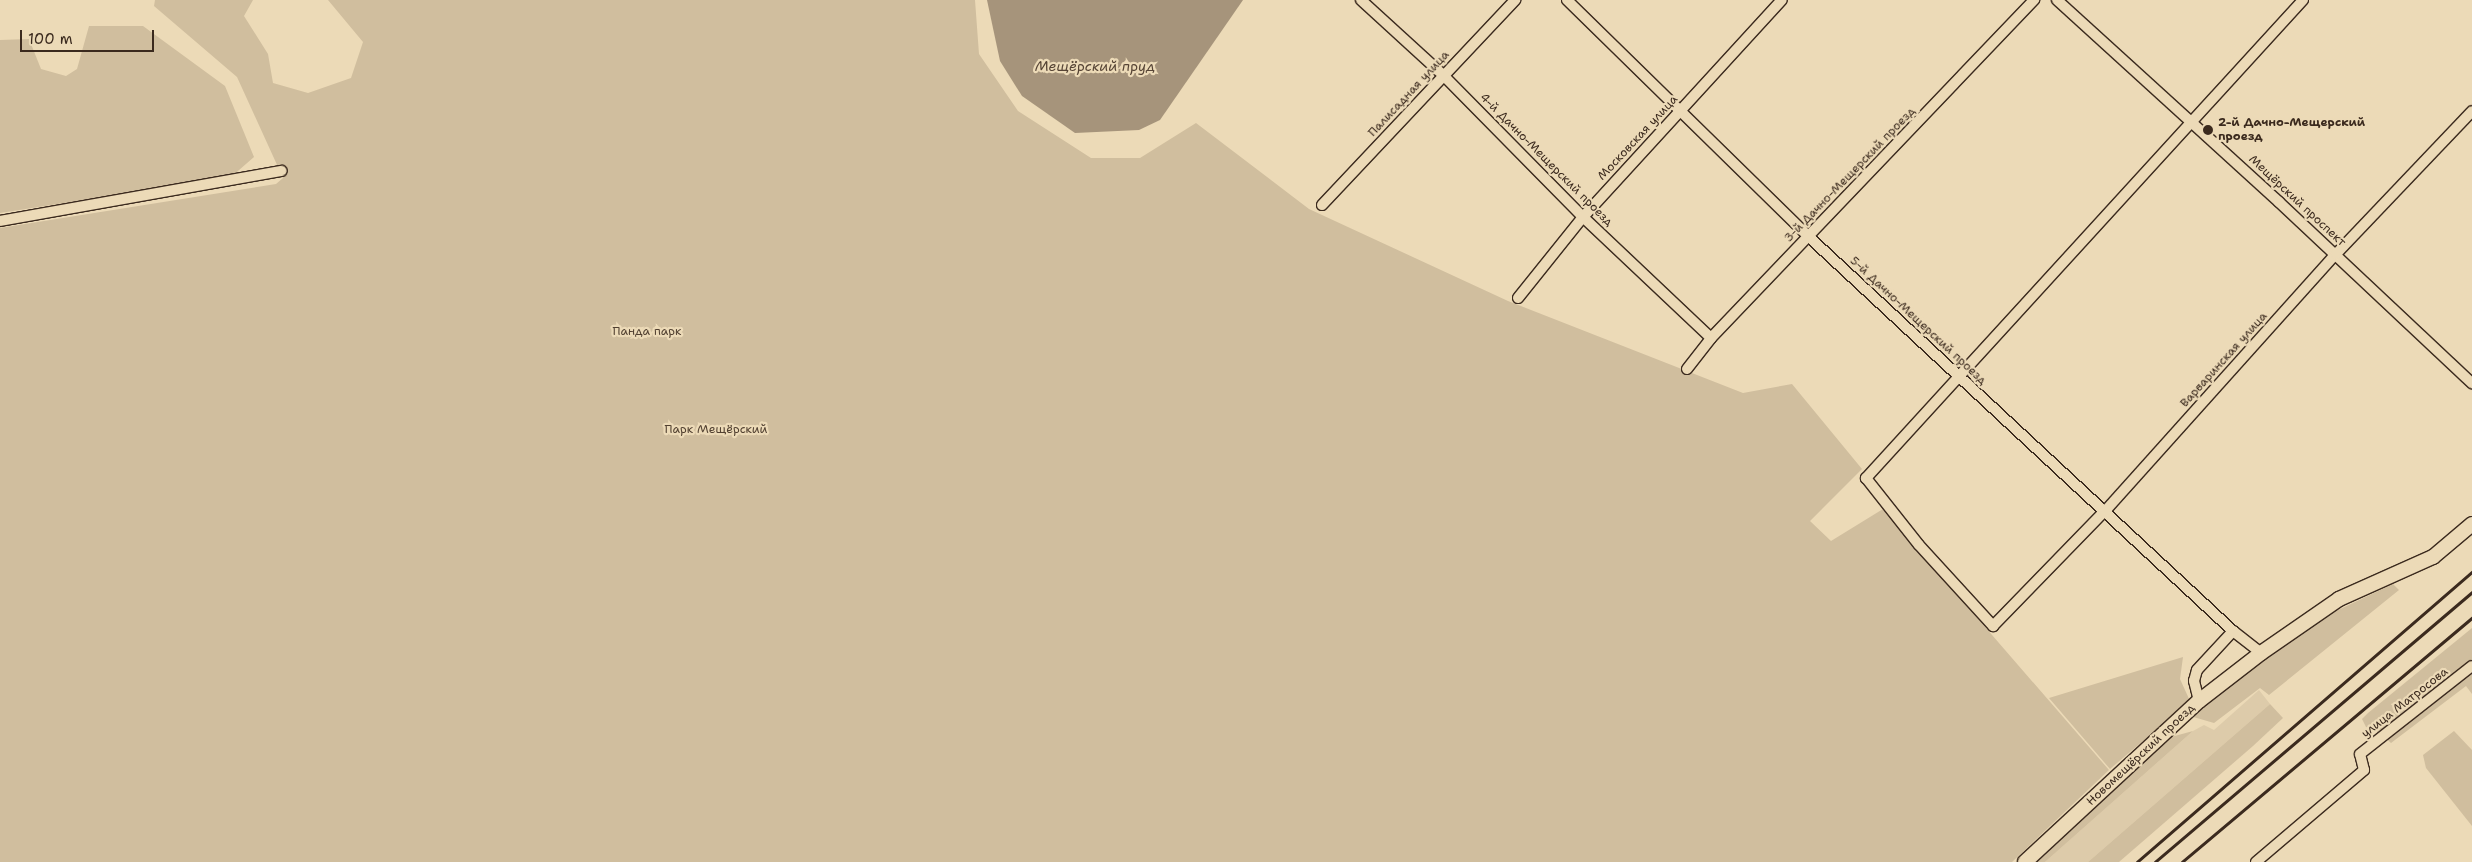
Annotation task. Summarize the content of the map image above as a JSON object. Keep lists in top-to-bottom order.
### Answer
{
  "streets": {
    "street": [
      "Палисадная улица",
      "Московская улица",
      "4-й Дачно-Мещерский проезд",
      "3-й Дачно-Мещерский проезд",
      "Мещёрский проспект",
      "5-й Дачно-Мещерский проезд",
      "Варваринская улица",
      "улица Матросова",
      "Новомещёрский проезд"
    ]
  },
  "crossings": [
    ["Палисадная улица", "4-й Дачно-Мещерский проезд"],
    ["Московская улица", "4-й Дачно-Мещерский проезд"],
    ["Московская улица", "5-й Дачно-Мещерский проезд"],
    ["4-й Дачно-Мещерский проезд", "3-й Дачно-Мещерский проезд"],
    ["3-й Дачно-Мещерский проезд", "5-й Дачно-Мещерский проезд"],
    ["Мещёрский проспект", "Варваринская улица"],
    ["5-й Дачно-Мещерский проезд", "Варваринская улица"],
    ["5-й Дачно-Мещерский проезд", "Новомещёрский проезд"]
  ],
  "water": ["Мещёрский пруд"],
  "parks": ["Панда парк", "Парк Мещёрский"],
  "places": ["2-й Дачно-Мещерский проезд"],
  "scale_bar": "100 m"
}
